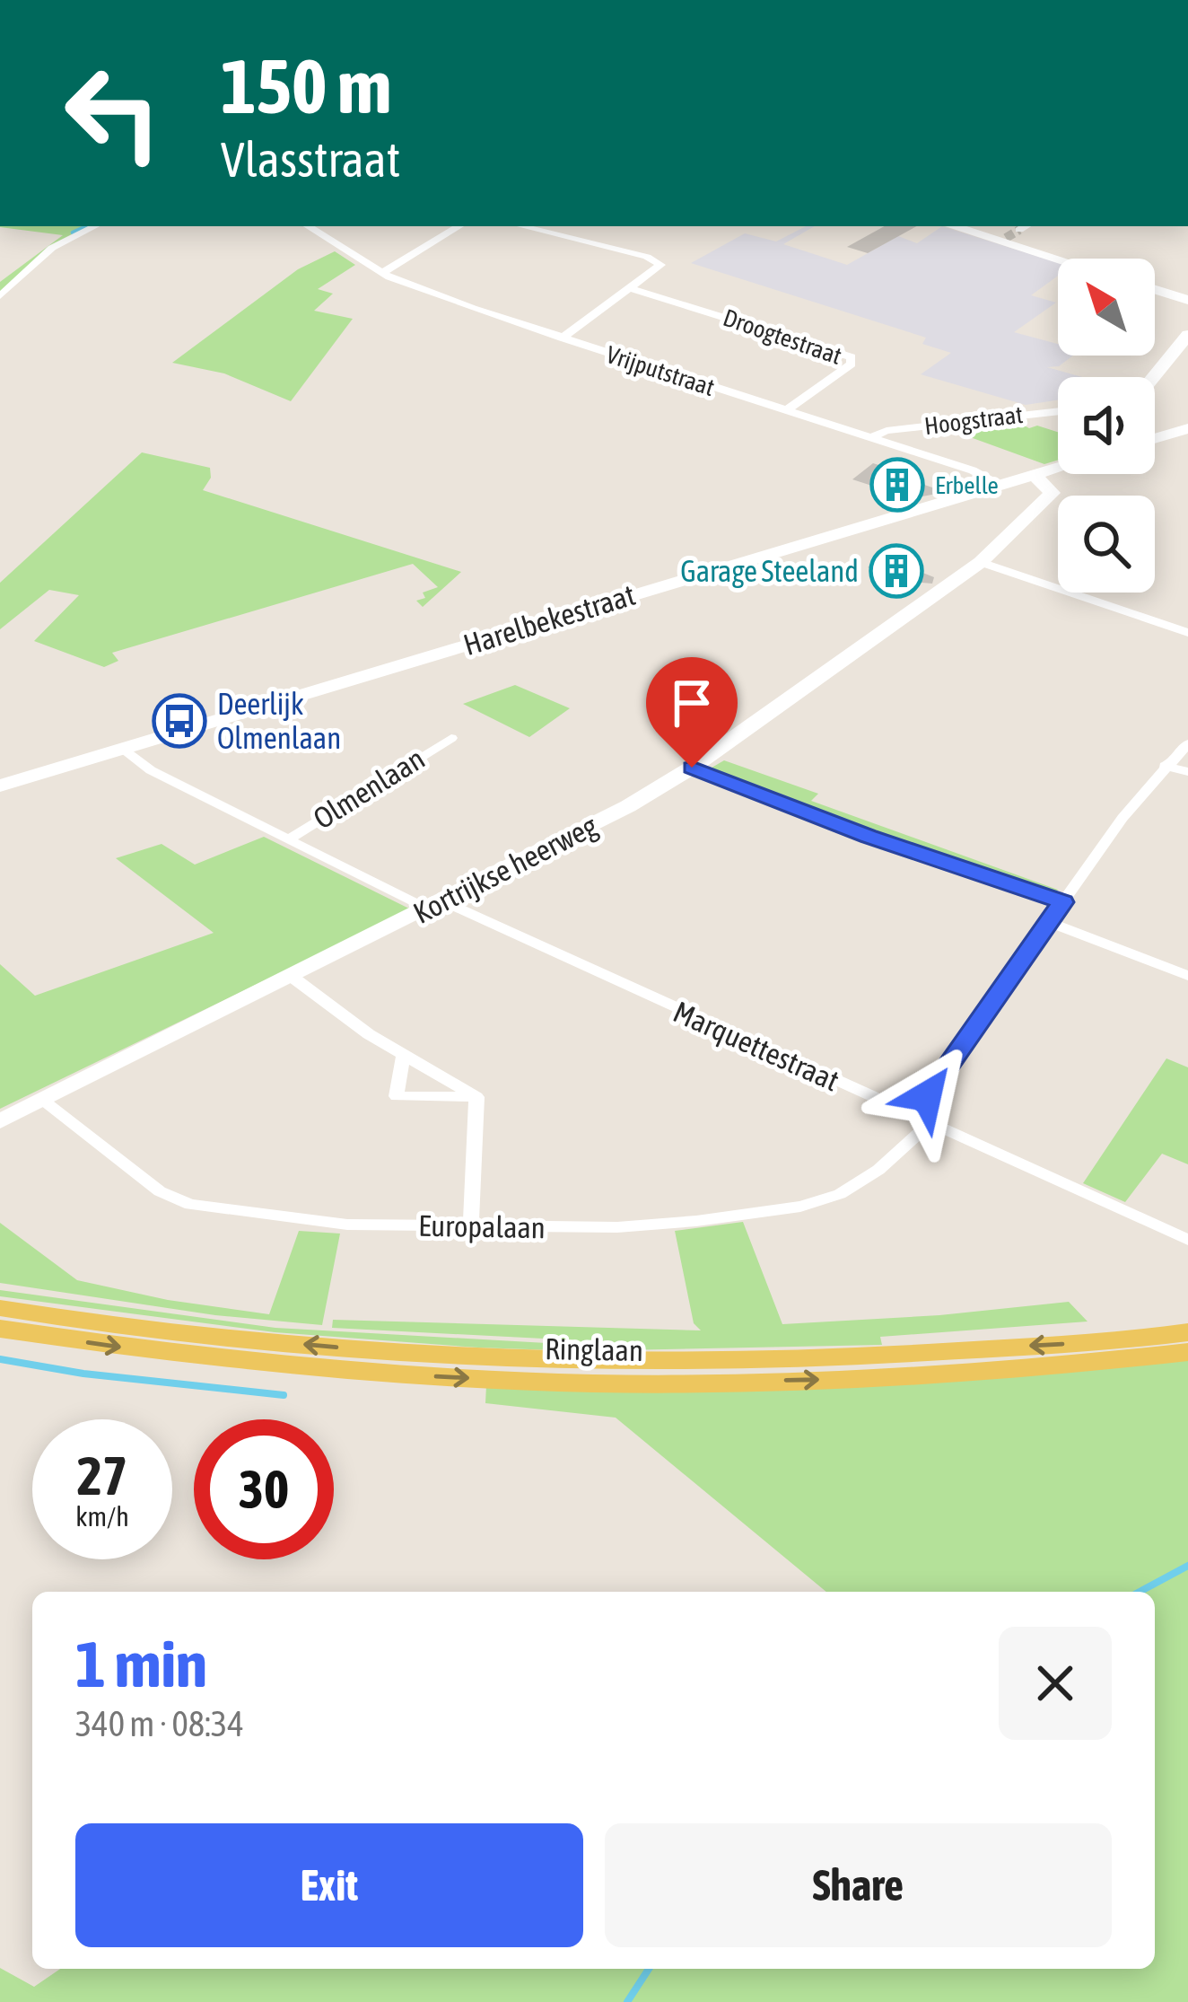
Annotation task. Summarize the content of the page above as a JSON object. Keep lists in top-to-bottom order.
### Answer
{
  "streets": {
    "main road": ["Ringlaan"],
    "street": [
      "Droogtestraat",
      "Vrijputstraat",
      "Hoogstraat",
      "Harelbekestraat",
      "Olmenlaan",
      "Kortrijkse heerweg",
      "Marquettestraat",
      "Europalaan"
    ]
  },
  "crossings": [
    ["Droogtestraat", "Vrijputstraat"],
    ["Vrijputstraat", "Hoogstraat"],
    ["Vrijputstraat", "Harelbekestraat"],
    ["Harelbekestraat", "Olmenlaan"],
    ["Harelbekestraat", "Kortrijkse heerweg"],
    ["Olmenlaan", "Kortrijkse heerweg"],
    ["Olmenlaan", "Marquettestraat"],
    ["Kortrijkse heerweg", "Marquettestraat"],
    ["Kortrijkse heerweg", "Europalaan"],
    ["Marquettestraat", "Europalaan"]
  ],
  "places": {
    "building": ["Erbelle", "Garage Steeland"],
    "bus stop": ["Deerlijk Olmenlaan"]
  },
  "north": "top left",
  "page": {
    "turn": ["150 m", "Vlasstraat"],
    "speed": "27 km/h",
    "limit": "30",
    "heading": ["1 min", "340 m · 08:34"],
    "buttons": ["Exit", "Share"]
  }
}
